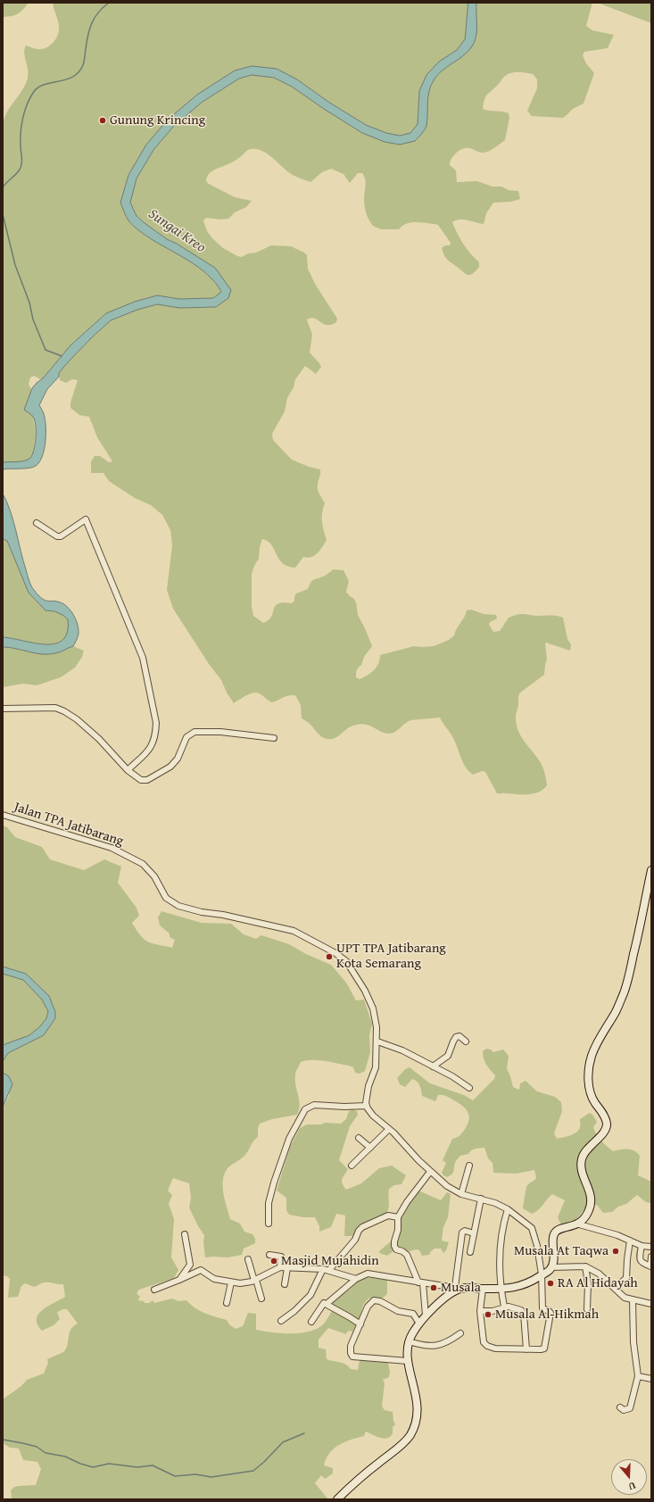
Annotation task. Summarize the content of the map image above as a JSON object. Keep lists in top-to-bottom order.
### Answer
{
  "streets": {
    "street": ["Jalan TPA Jatibarang"]
  },
  "water": ["Sungai Kreo"],
  "places": [
    "Gunung Krincing",
    "UPT TPA Jatibarang Kota Semarang",
    "Musala At Taqwa",
    "Masjid Mujahidin",
    "RA Al Hidayah",
    "Musala",
    "Musala Al-Hikmah"
  ],
  "north": "bottom"
}
